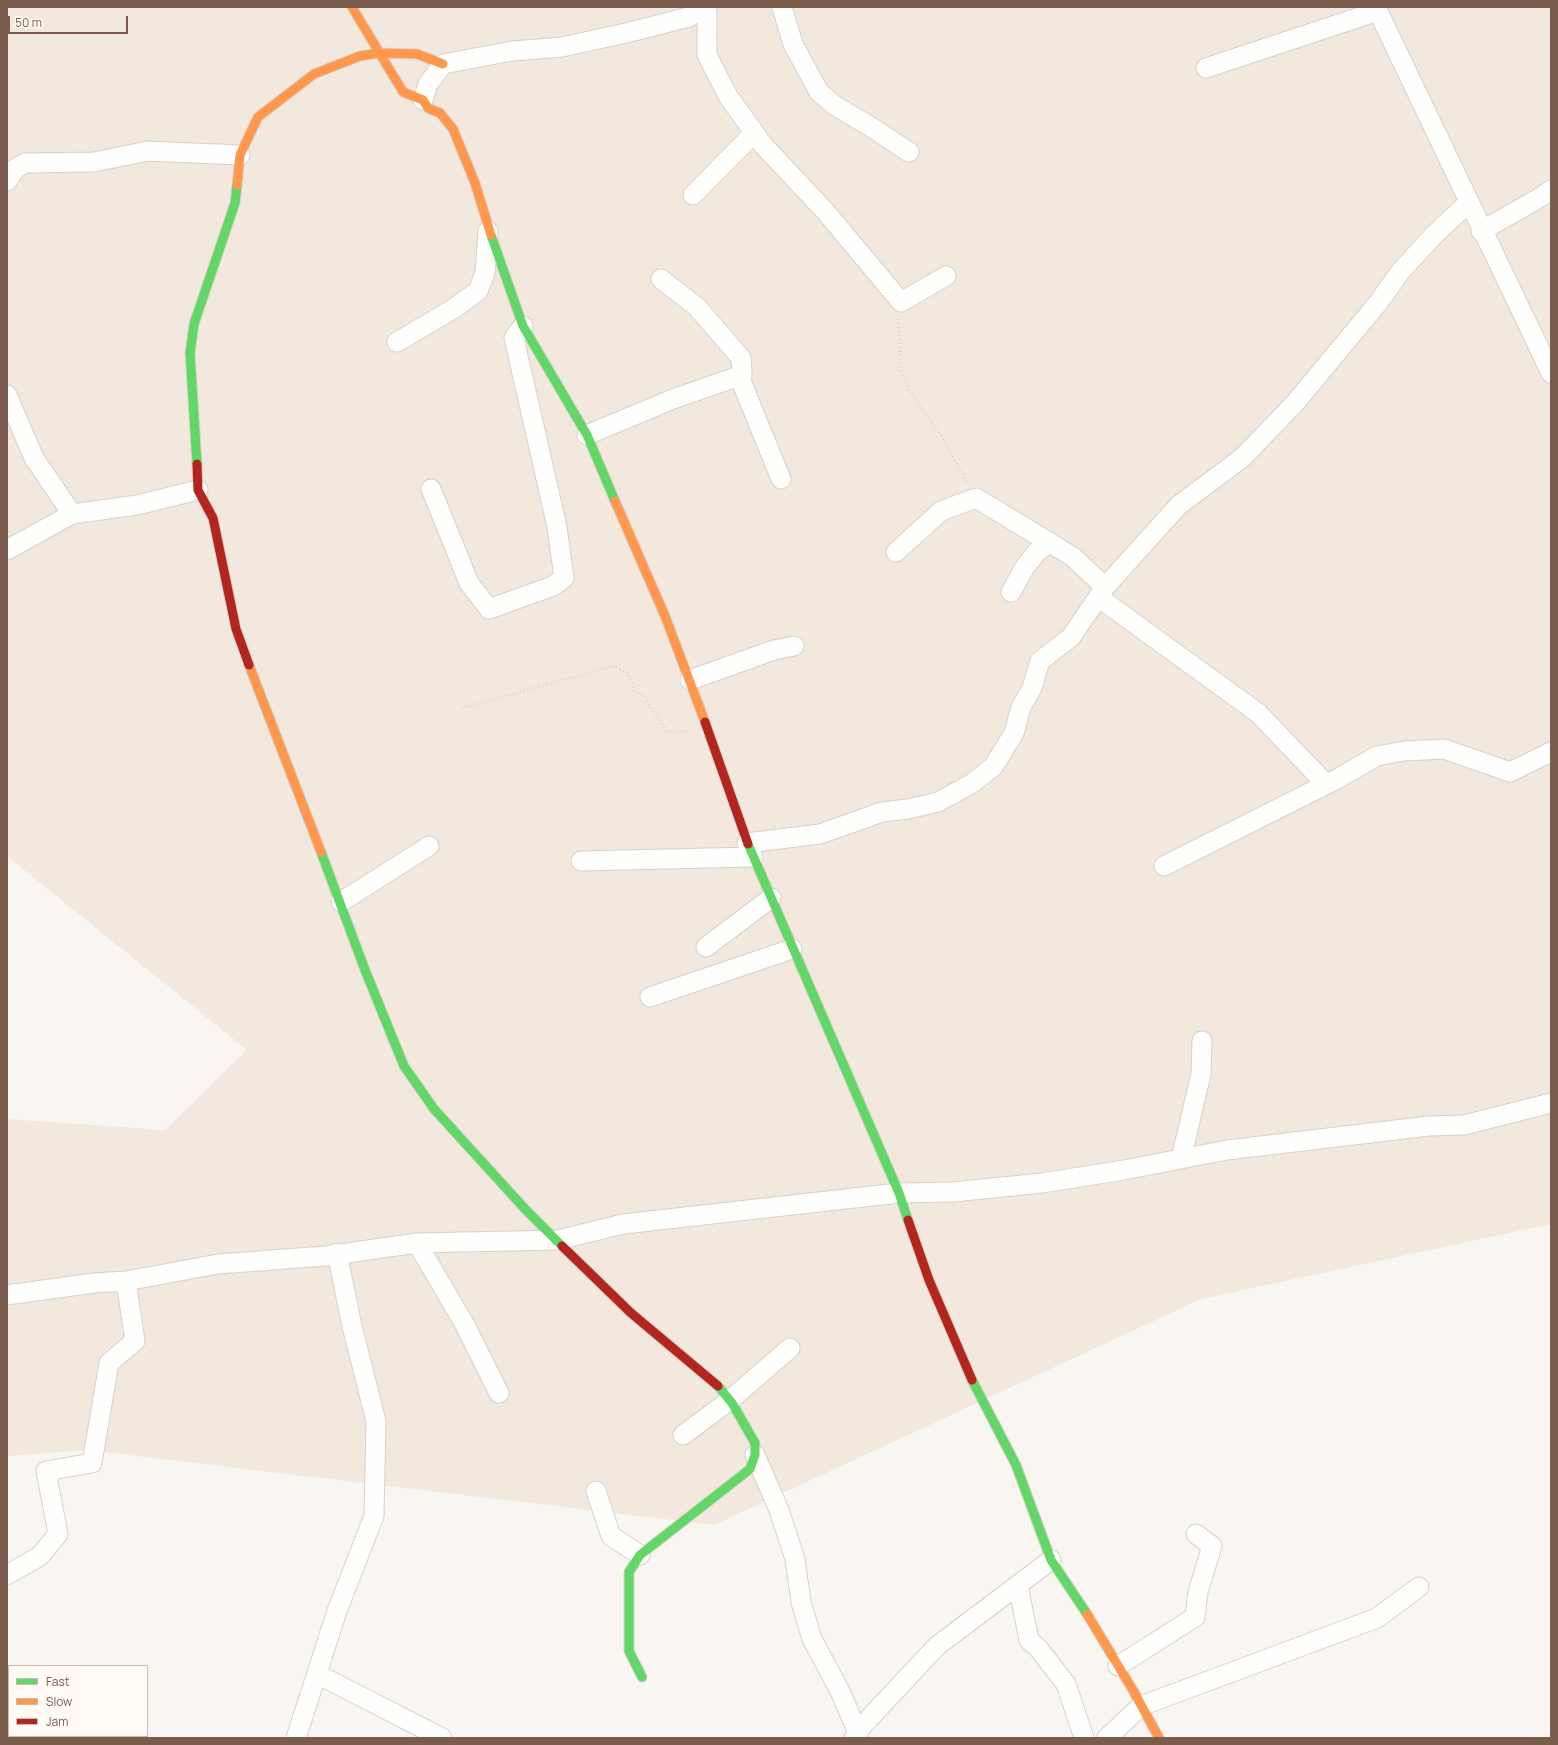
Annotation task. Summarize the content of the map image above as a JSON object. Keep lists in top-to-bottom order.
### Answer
{
  "legend": ["Fast", "Slow", "Jam"],
  "scale_bar": "50 m"
}
